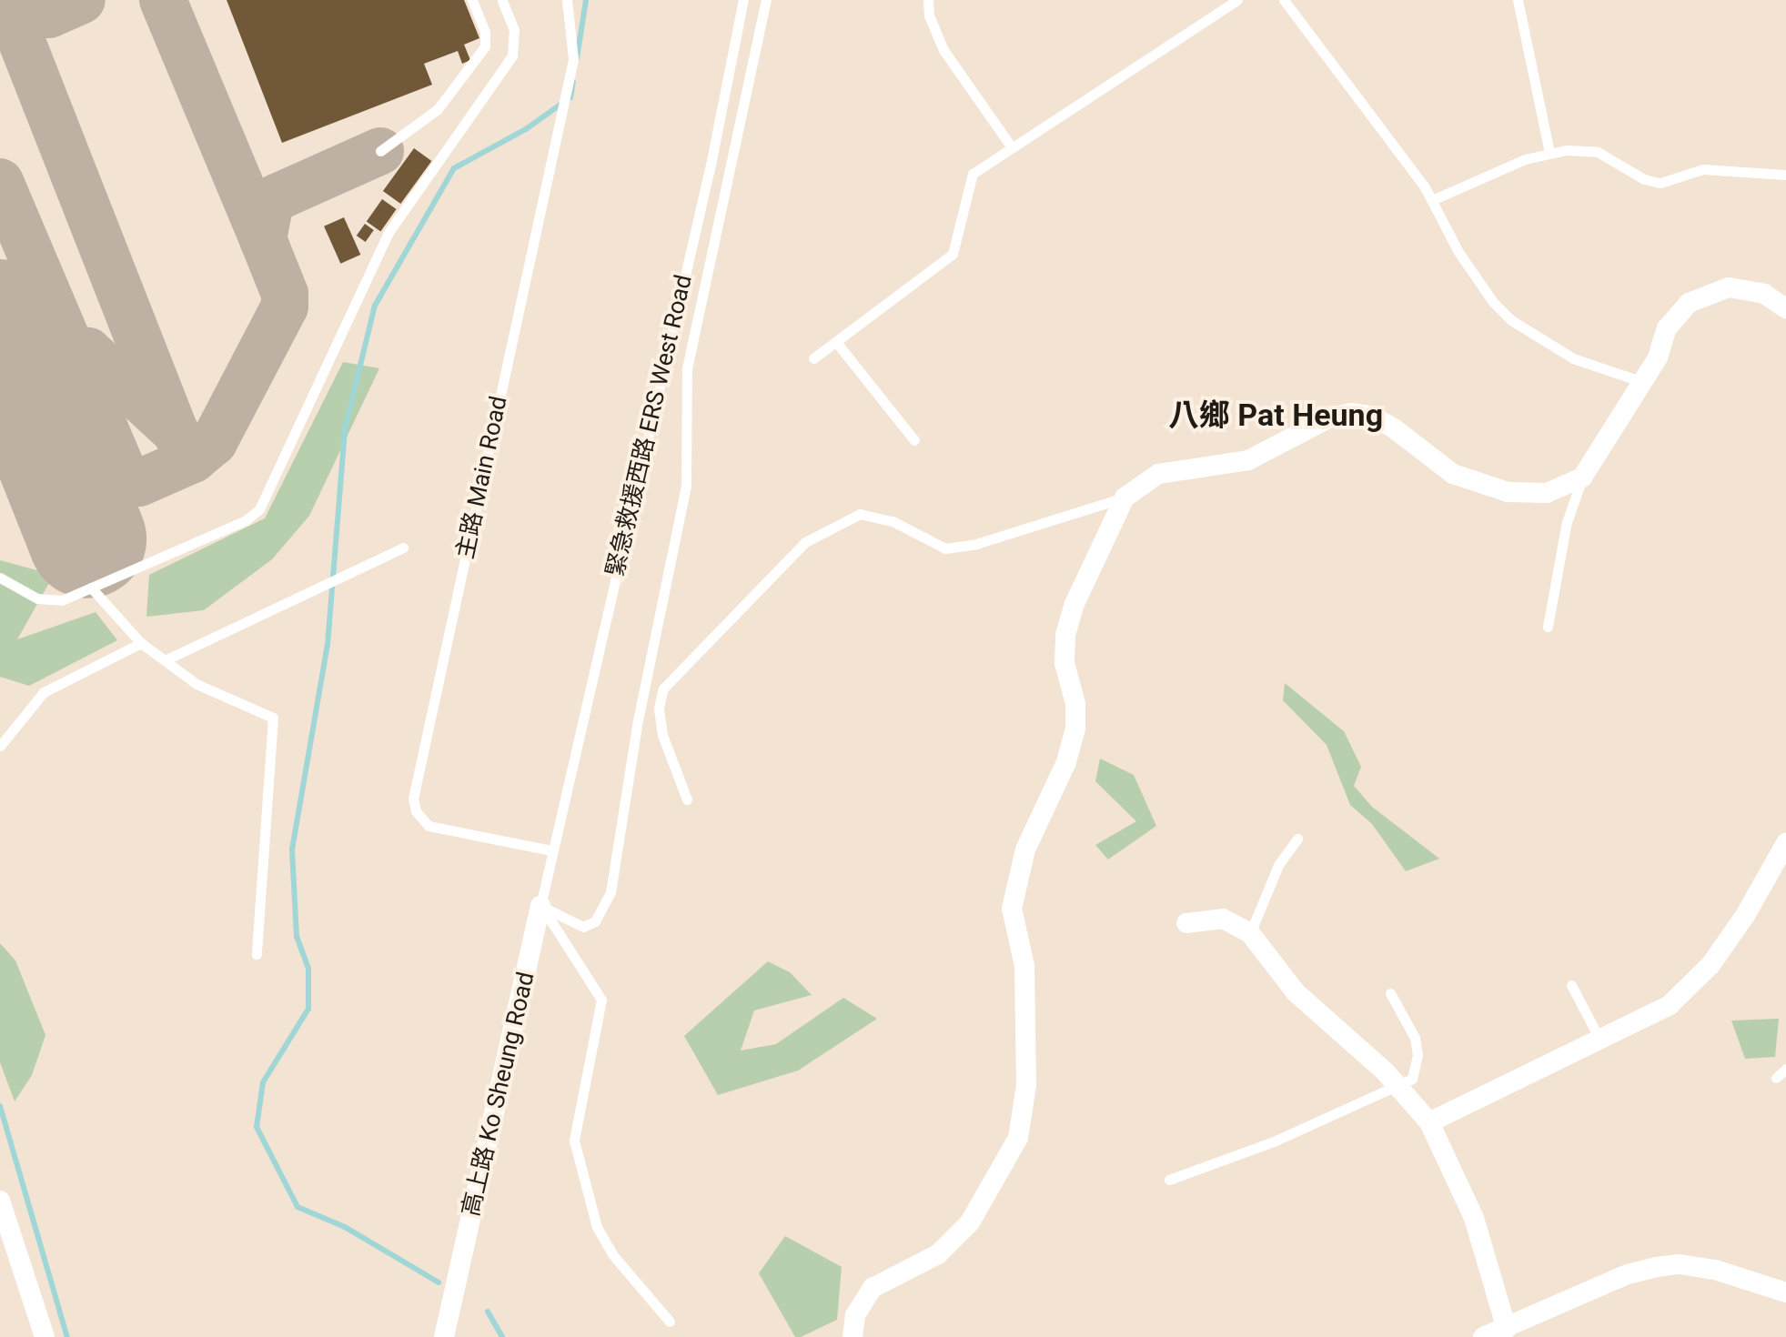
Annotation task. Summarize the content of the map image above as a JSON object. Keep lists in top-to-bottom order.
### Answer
{
  "streets": {
    "street": ["高上路 Ko Sheung Road"],
    "lane": ["緊急救援西路 ERS West Road", "主路 Main Road"]
  },
  "crossings": [
    ["緊急救援西路 ERS West Road", "主路 Main Road"],
    ["緊急救援西路 ERS West Road", "高上路 Ko Sheung Road"],
    ["主路 Main Road", "高上路 Ko Sheung Road"]
  ],
  "districts": ["八鄉 Pat Heung"]
}
